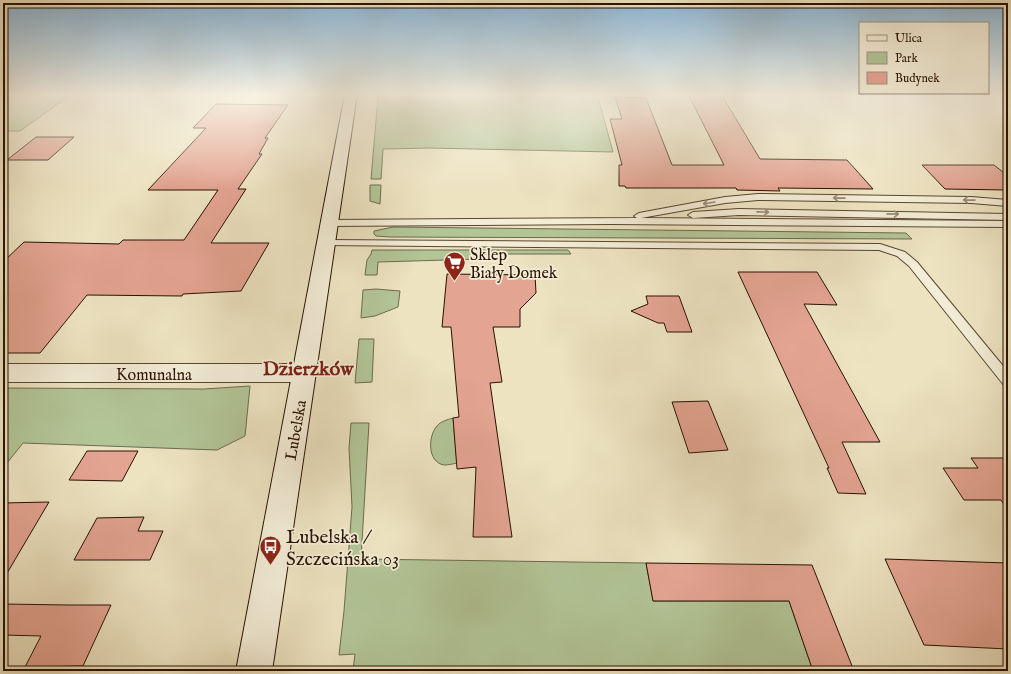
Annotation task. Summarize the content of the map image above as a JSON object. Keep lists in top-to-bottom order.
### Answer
{
  "streets": {
    "main road": ["Komunalna", "Lubelska"]
  },
  "crossings": [
    ["Komunalna", "Lubelska"]
  ],
  "districts": ["Dzierzków"],
  "places": {
    "supermarket": ["Sklep Biały Domek"],
    "bus stop": ["Lubelska / Szczecińska 03"]
  },
  "legend": ["Ulica", "Park", "Budynek"]
}
